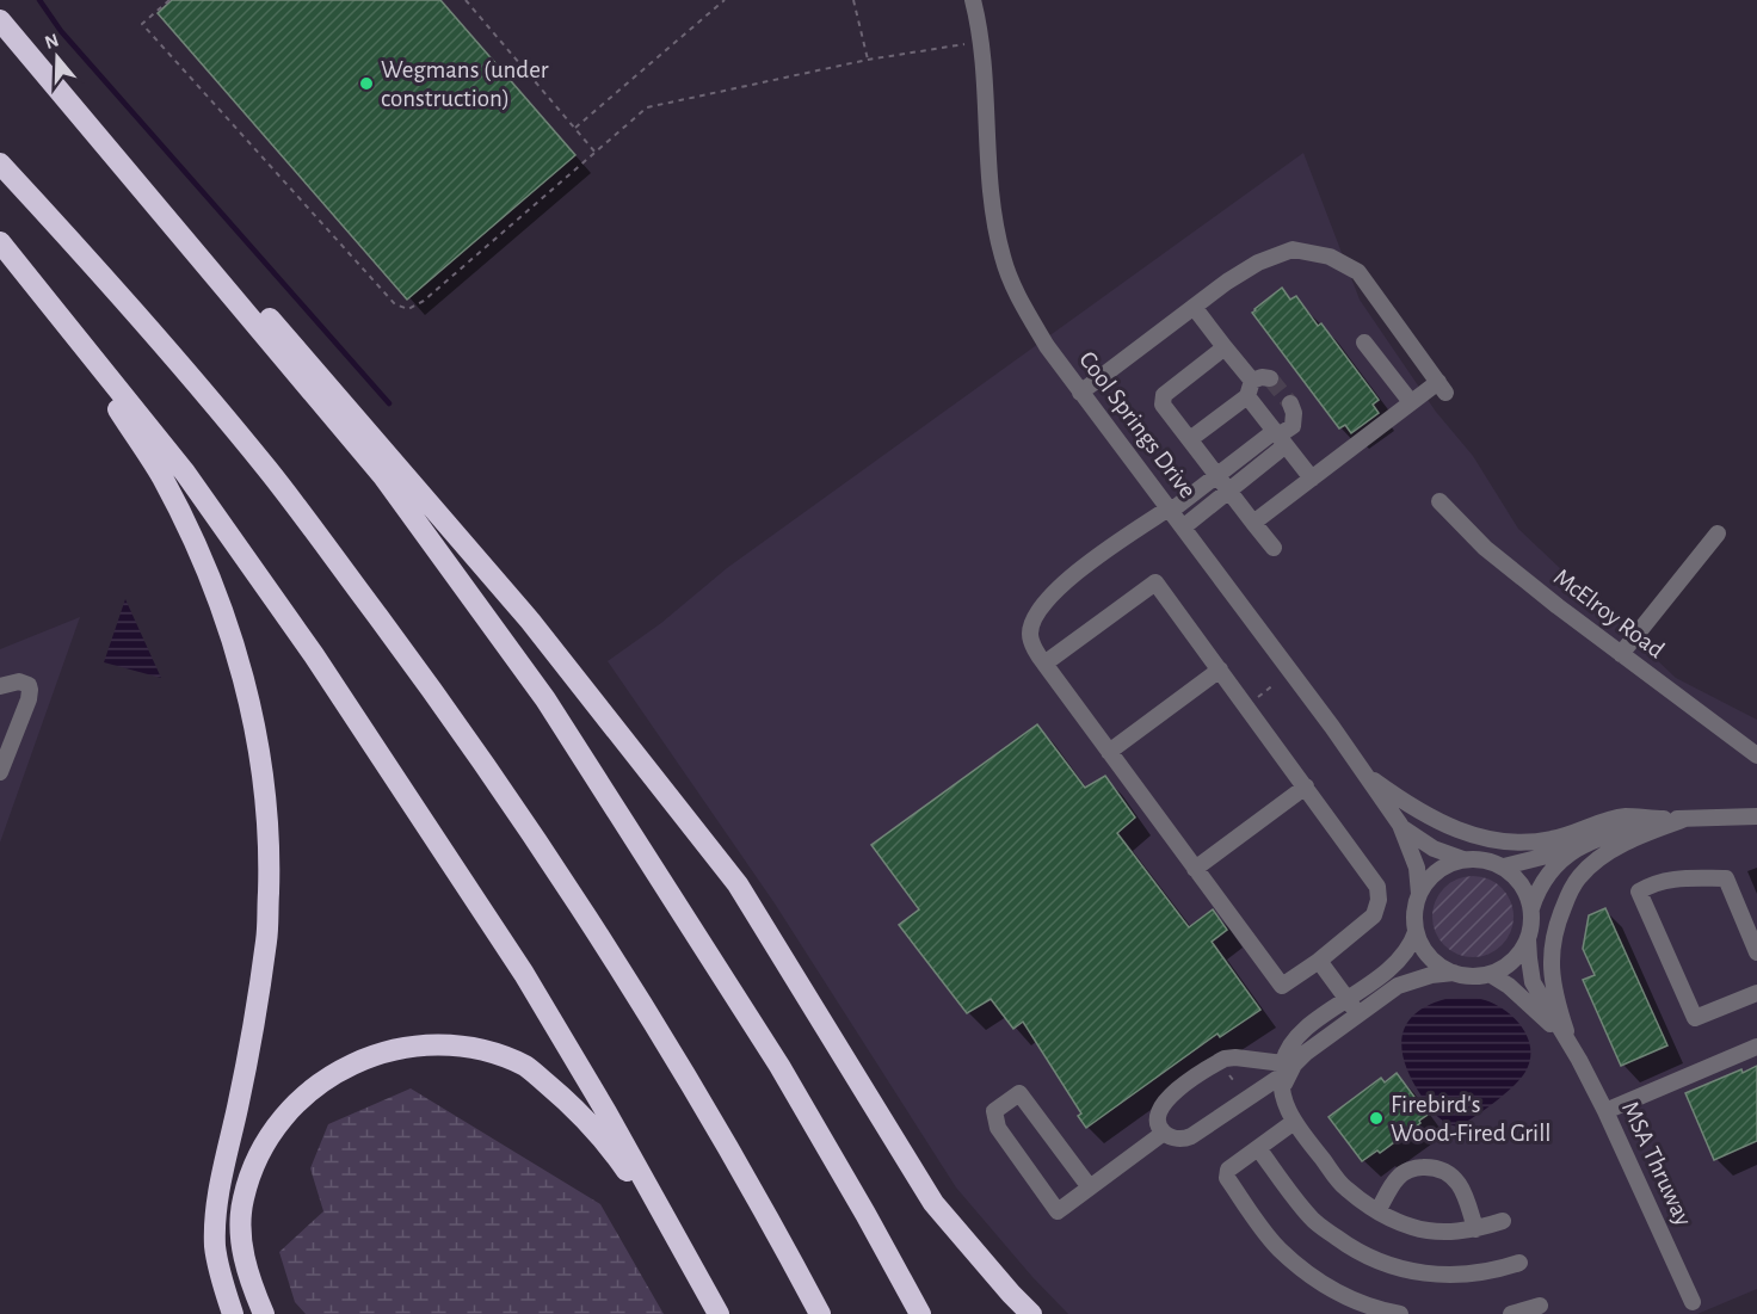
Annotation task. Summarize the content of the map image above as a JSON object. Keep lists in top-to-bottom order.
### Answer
{
  "streets": {
    "street": ["Cool Springs Drive", "McElroy Road", "MSA Thruway"]
  },
  "crossings": [
    ["Cool Springs Drive", "MSA Thruway"]
  ],
  "places": ["Wegmans (under construction)", "Firebird's Wood-Fired Grill"],
  "north": "top"
}
